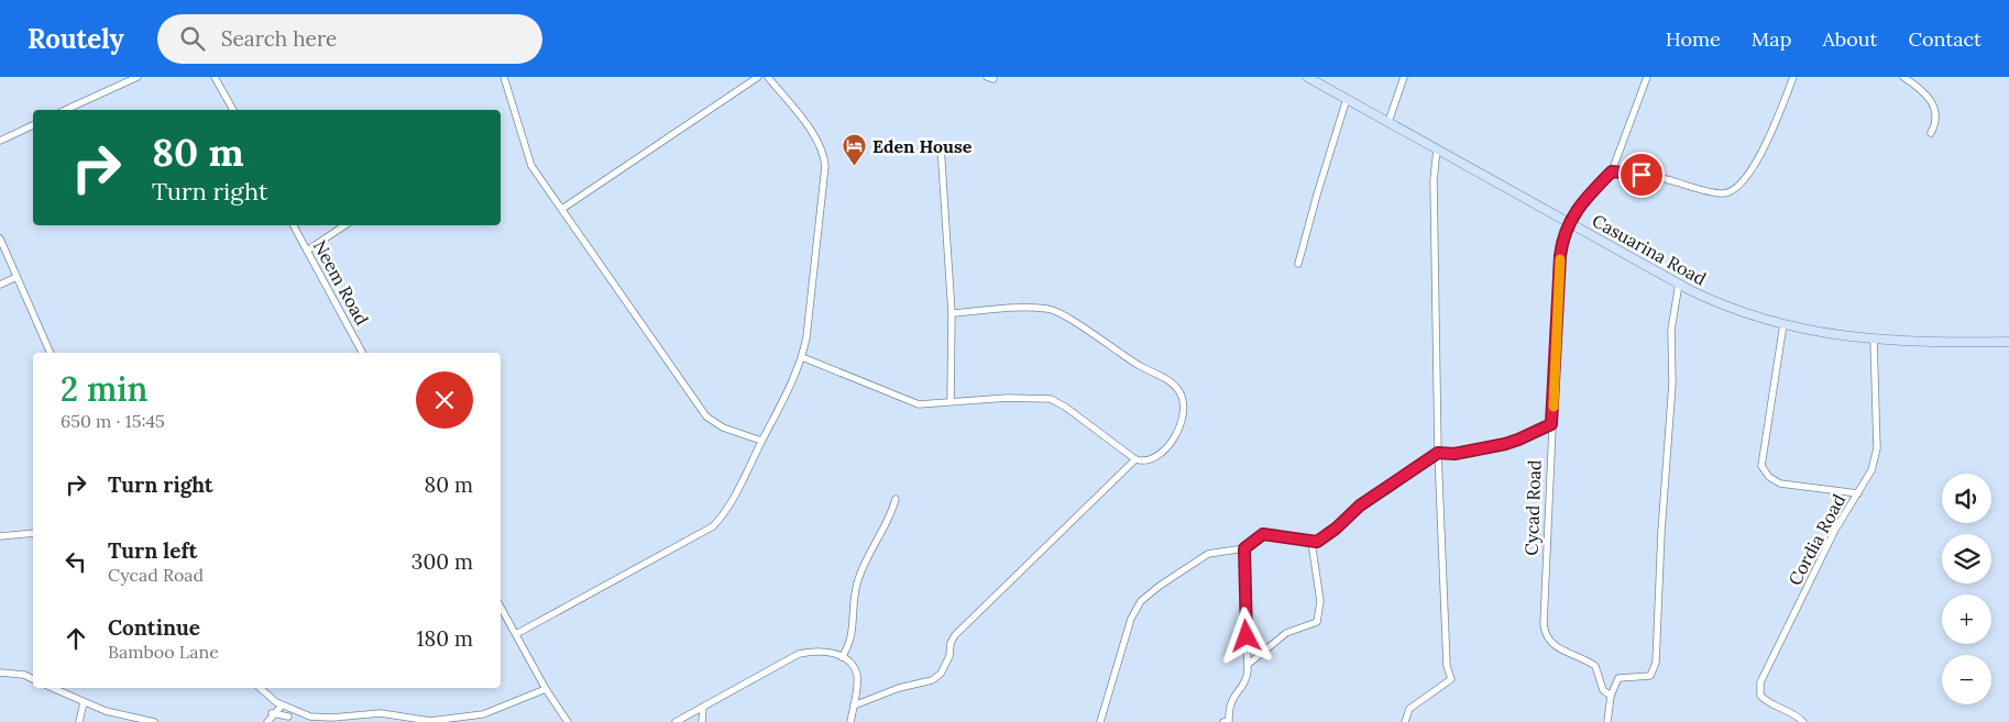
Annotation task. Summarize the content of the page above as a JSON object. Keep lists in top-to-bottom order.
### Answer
{
  "streets": {
    "street": [
      "Casuarina Road",
      "Neem Road",
      "Cycad Road",
      "Cordia Road"
    ]
  },
  "crossings": [
    ["Casuarina Road", "Cycad Road"],
    ["Casuarina Road", "Cordia Road"]
  ],
  "places": {
    "hotel": ["Eden House"]
  },
  "page": {
    "header": "Routely",
    "search": "Search here",
    "nav": [
      "Home",
      "Map",
      "About",
      "Contact"
    ],
    "turn": ["80 m", "Turn right"],
    "heading": ["2 min", "650 m · 15:45"],
    "list": [
      {
        "name": "Turn right",
        "value": "80 m"
      },
      {
        "name": "Turn left",
        "note": "Cycad Road",
        "value": "300 m"
      },
      {
        "name": "Continue",
        "note": "Bamboo Lane",
        "value": "180 m"
      }
    ],
    "map_buttons": ["+", "−"]
  }
}
